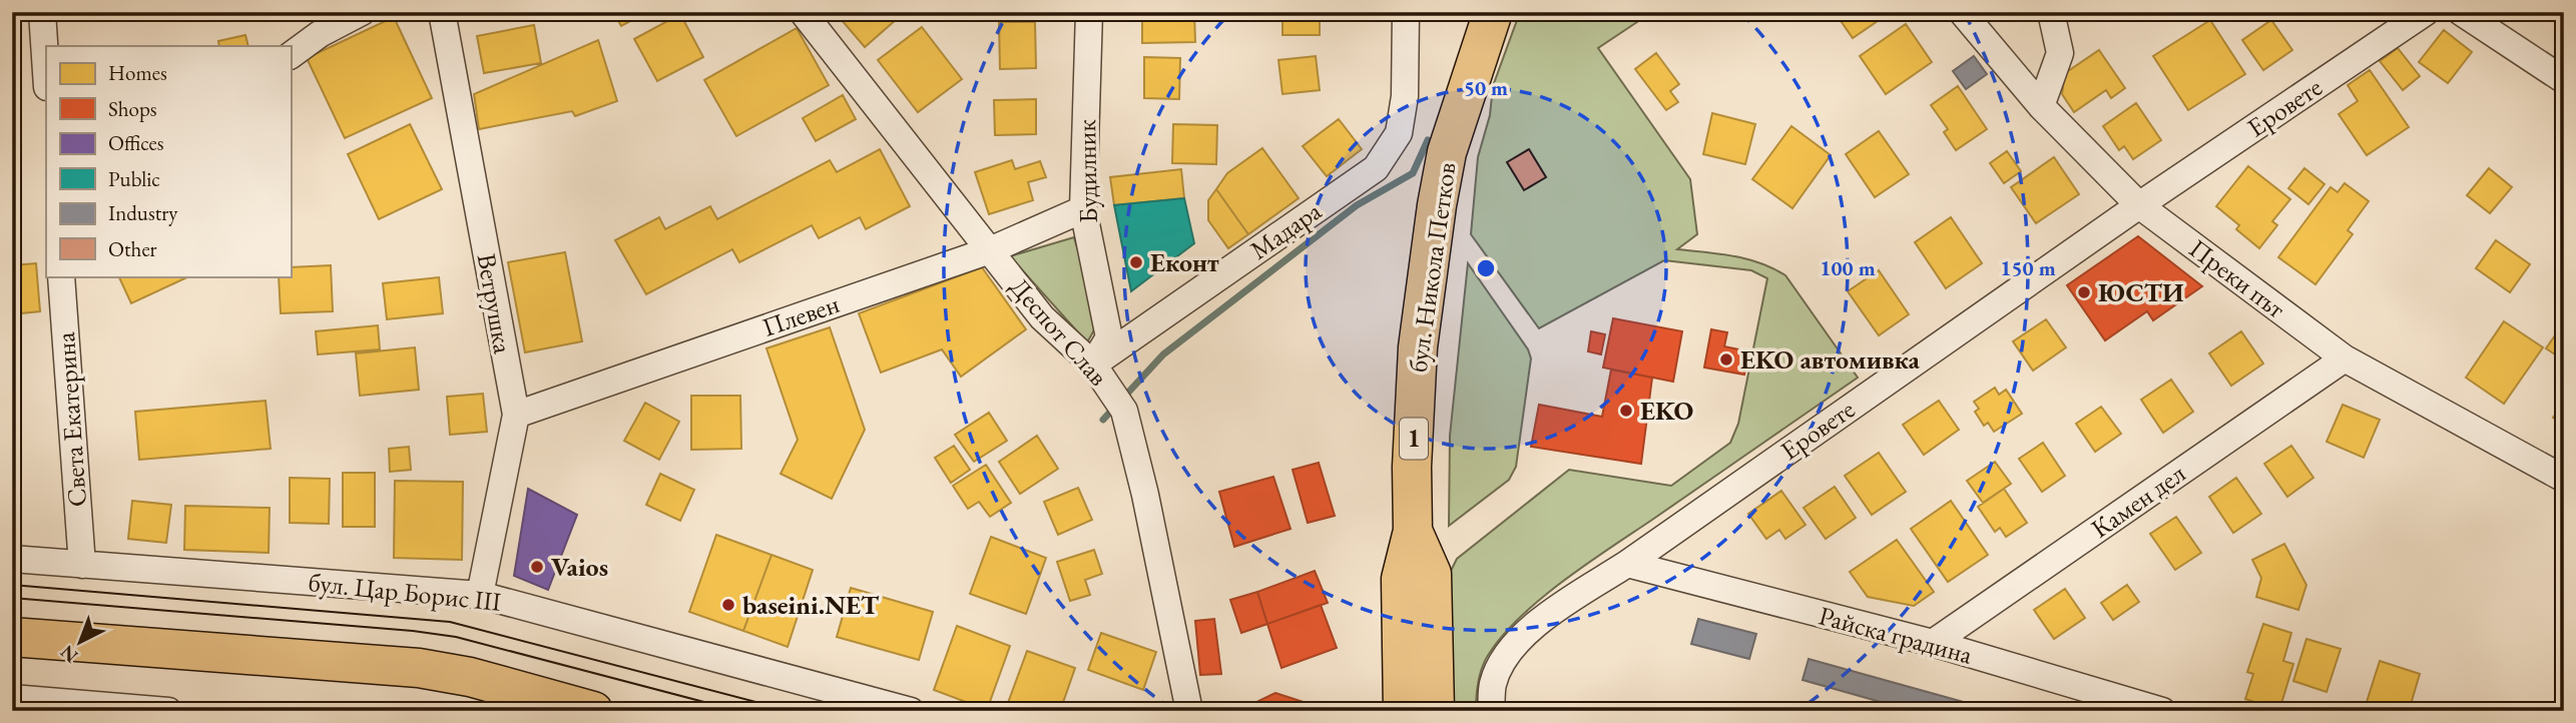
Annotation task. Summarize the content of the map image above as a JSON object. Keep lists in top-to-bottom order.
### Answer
{
  "streets": {
    "main road": ["бул. Никола Петков", "1"],
    "street": [
      "Еровете",
      "Будилник",
      "Мадара",
      "Преки път",
      "Ветрушка",
      "Плевен",
      "Деспот Слав",
      "Света Екатерина",
      "Камен дел",
      "бул. Цар Борис III",
      "Райска градина"
    ]
  },
  "crossings": [
    ["Еровете", "Преки път"],
    ["Еровете", "Райска градина"],
    ["Будилник", "Мадара"],
    ["Будилник", "Плевен"],
    ["Будилник", "Деспот Слав"],
    ["Мадара", "Деспот Слав"],
    ["Преки път", "Камен дел"],
    ["Ветрушка", "Плевен"],
    ["Ветрушка", "бул. Цар Борис III"],
    ["Плевен", "Деспот Слав"],
    ["Света Екатерина", "бул. Цар Борис III"],
    ["Камен дел", "Райска градина"]
  ],
  "places": [
    "Еконт",
    "ЮСТИ",
    "EKO автомивка",
    "EKO",
    "Vaios",
    "baseini.NET"
  ],
  "legend": [
    "Homes",
    "Shops",
    "Offices",
    "Public",
    "Industry",
    "Other"
  ],
  "north": "bottom left",
  "rings": ["50 m", "100 m", "150 m"]
}
